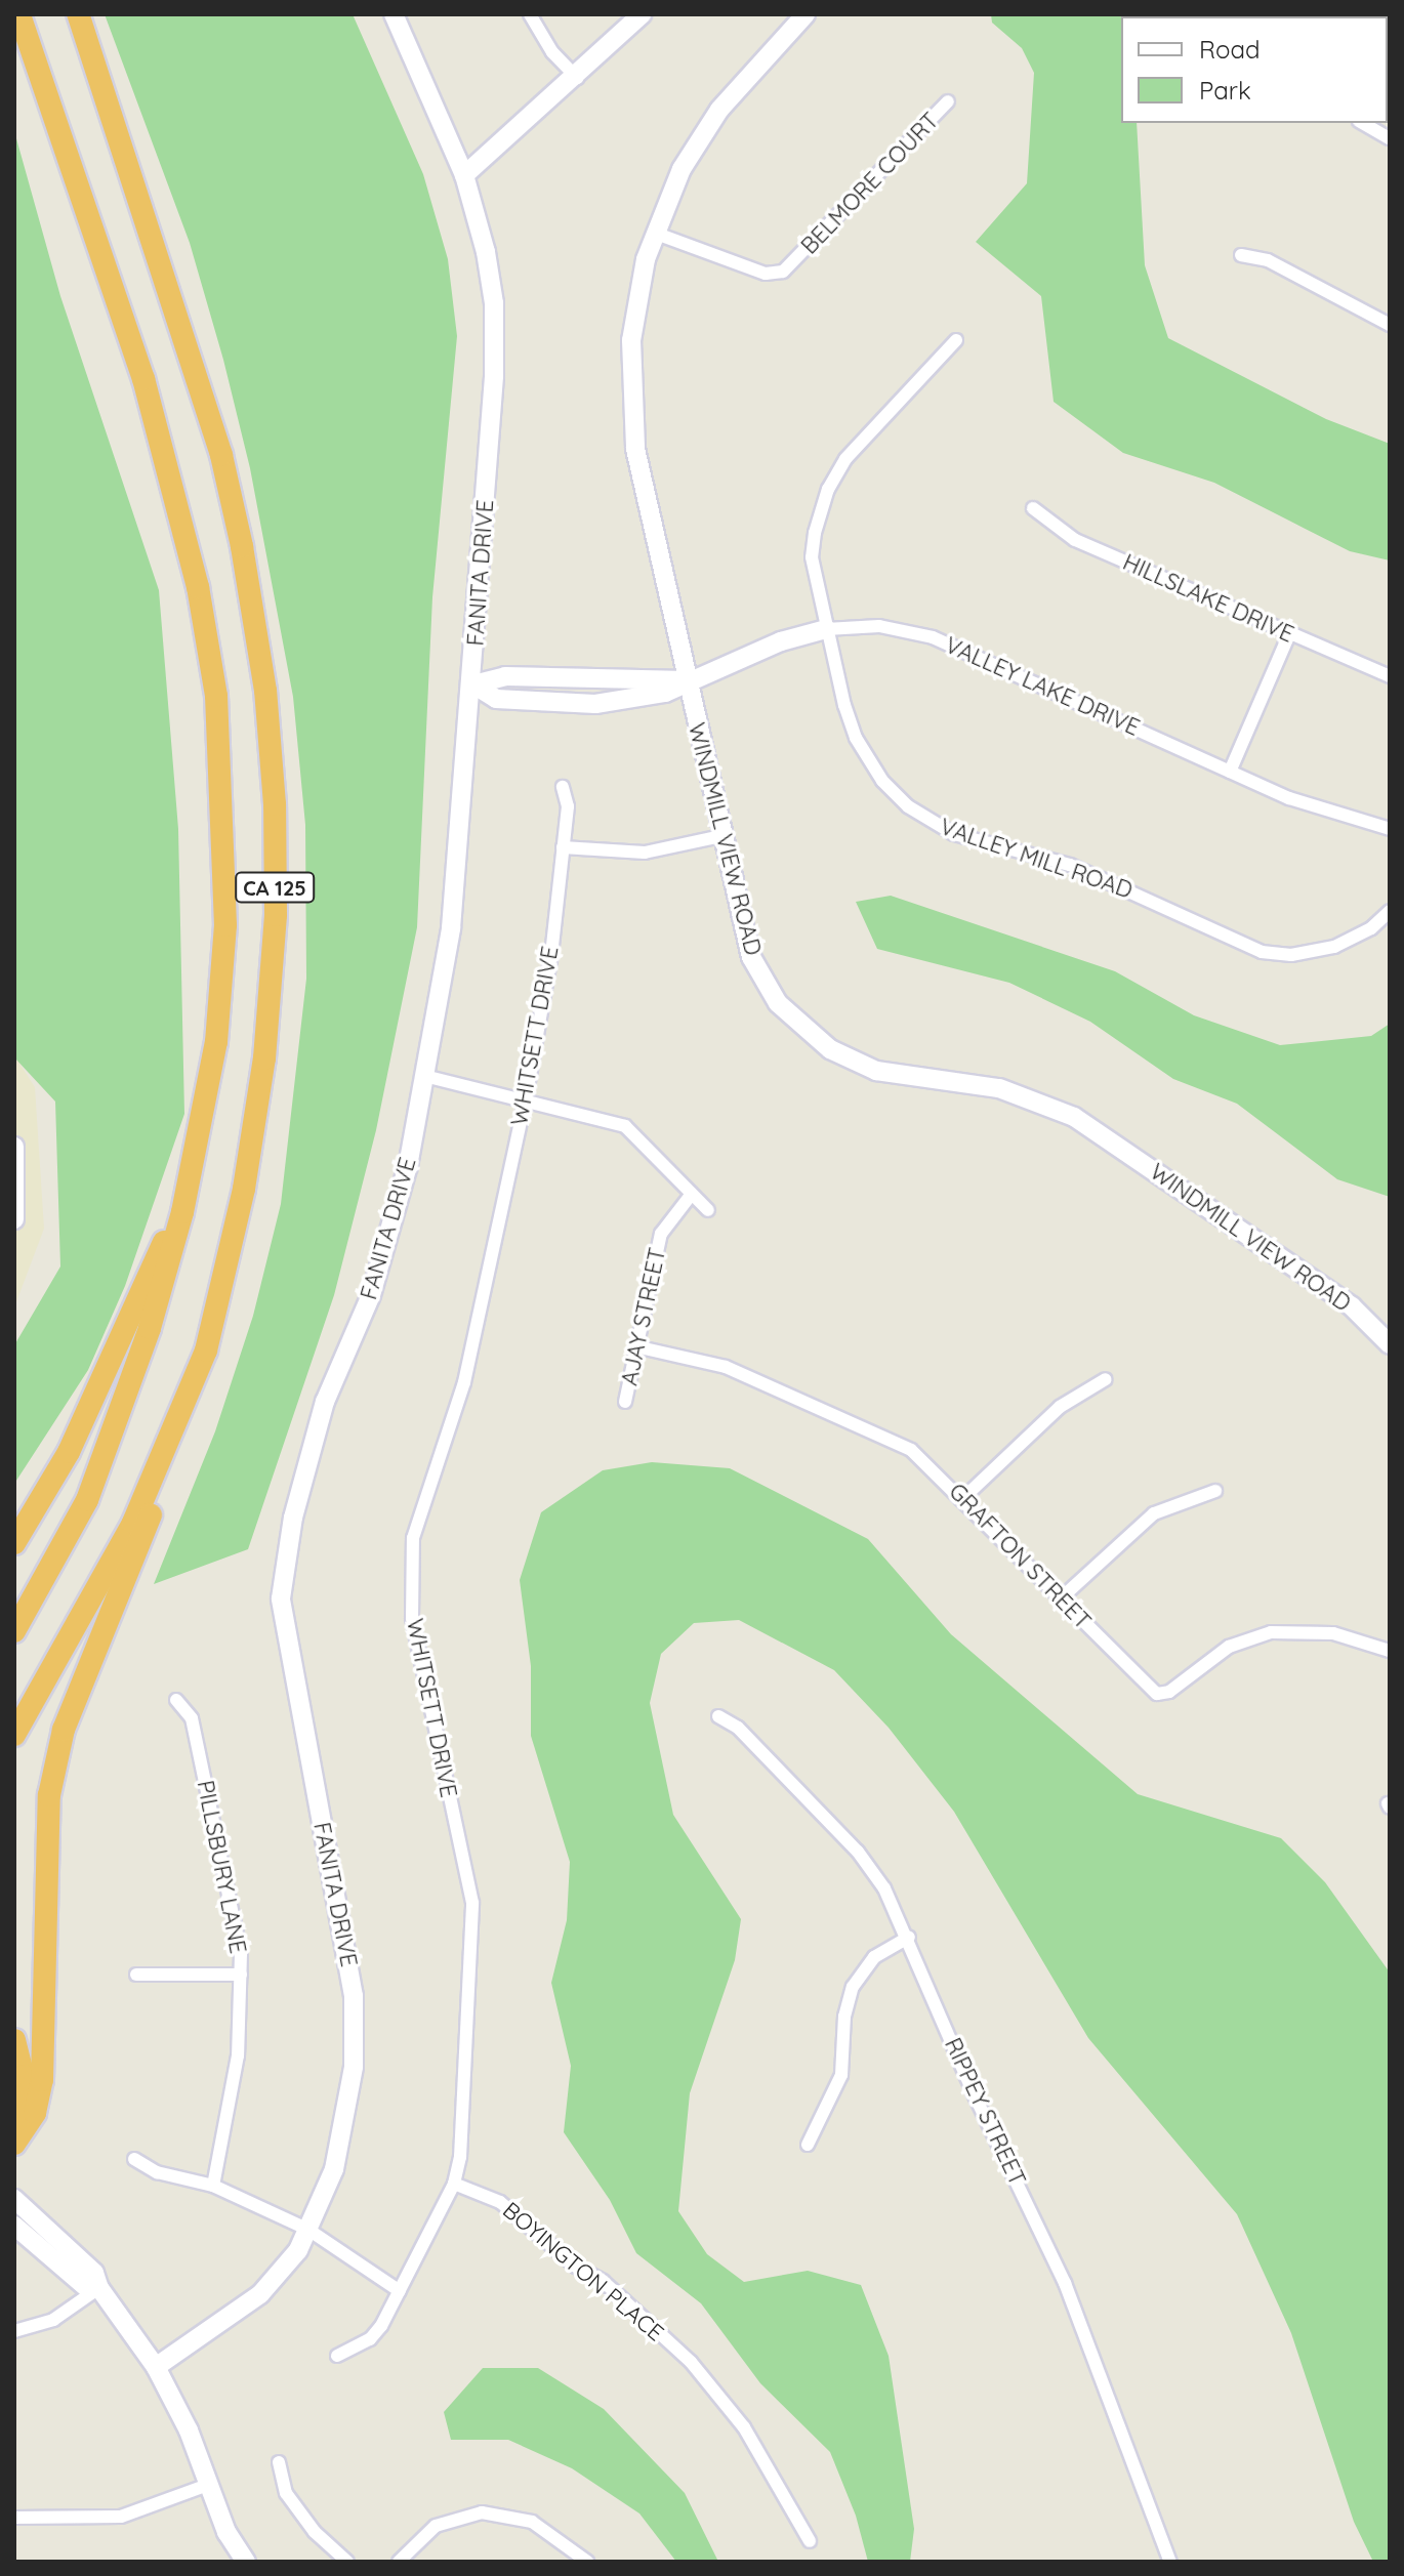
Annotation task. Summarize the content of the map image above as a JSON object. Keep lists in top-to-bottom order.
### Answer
{
  "streets": {
    "highway": ["CA 125"],
    "main road": ["FANITA DRIVE", "VALLEY LAKE DRIVE", "WINDMILL VIEW ROAD"],
    "street": [
      "BELMORE COURT",
      "HILLSLAKE DRIVE",
      "VALLEY MILL ROAD",
      "WHITSETT DRIVE",
      "AJAY STREET",
      "GRAFTON STREET",
      "PILLSBURY LANE",
      "RIPPEY STREET",
      "BOYINGTON PLACE"
    ]
  },
  "crossings": [
    ["BELMORE COURT", "WINDMILL VIEW ROAD"],
    ["FANITA DRIVE", "VALLEY LAKE DRIVE"],
    ["VALLEY LAKE DRIVE", "WINDMILL VIEW ROAD"],
    ["VALLEY LAKE DRIVE", "VALLEY MILL ROAD"],
    ["WHITSETT DRIVE", "BOYINGTON PLACE"],
    ["AJAY STREET", "GRAFTON STREET"]
  ],
  "legend": ["Road", "Park"]
}
